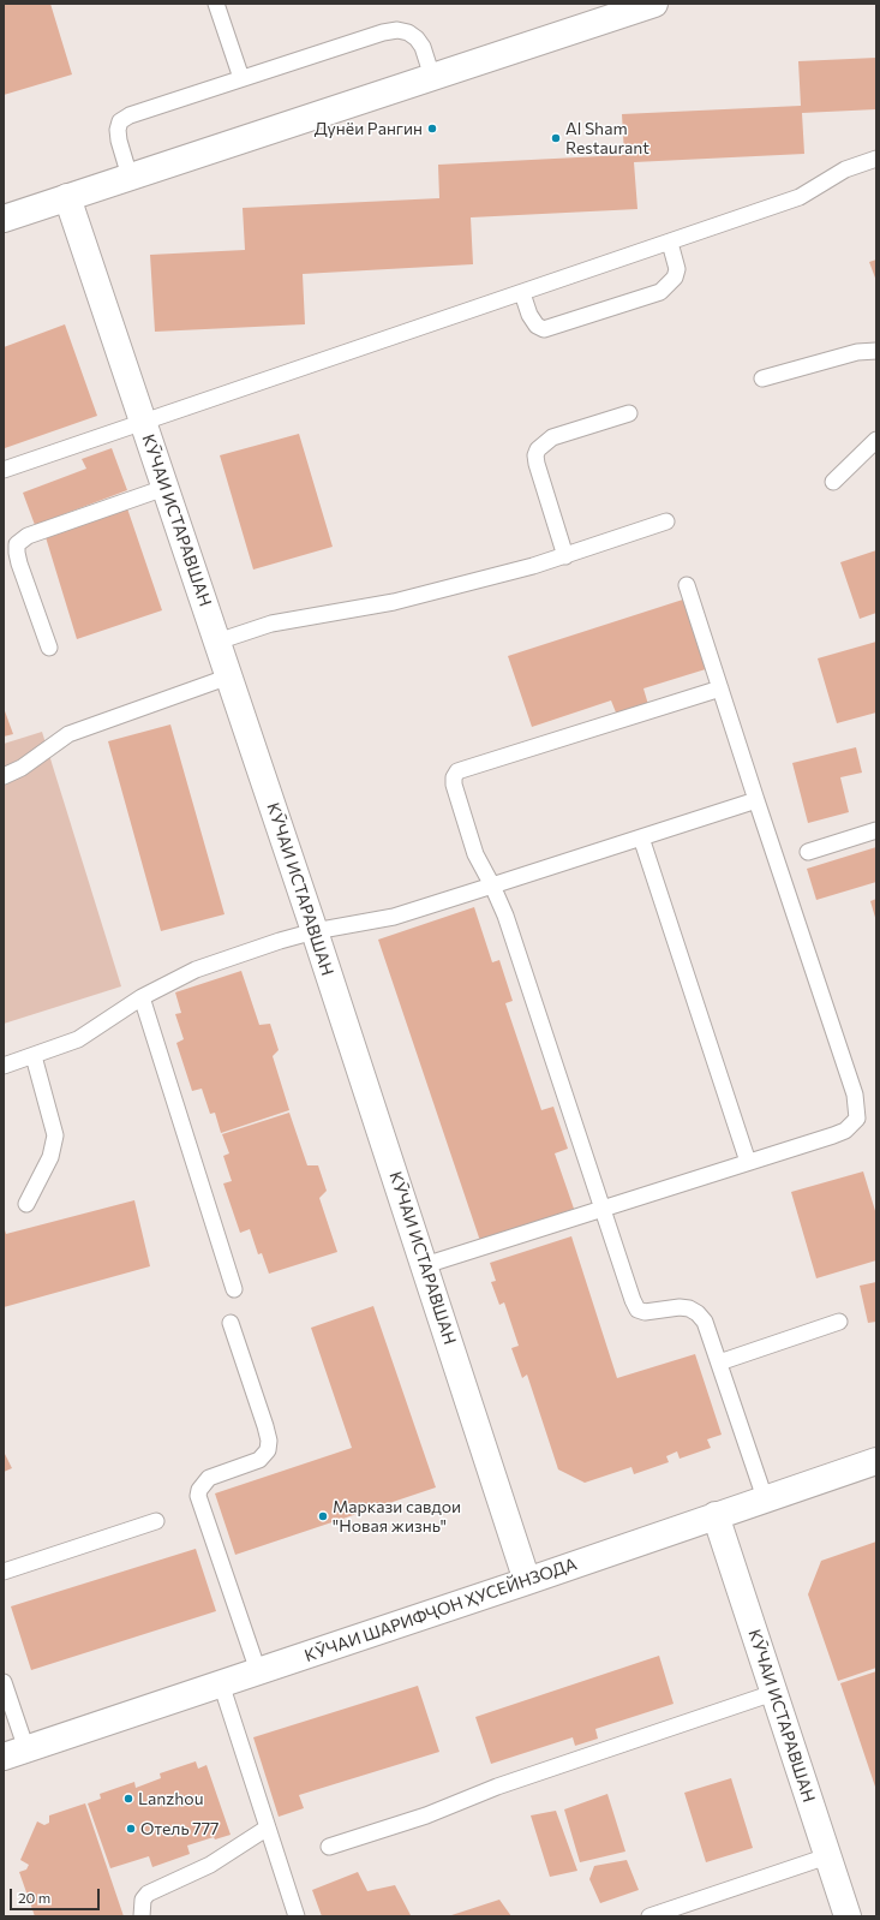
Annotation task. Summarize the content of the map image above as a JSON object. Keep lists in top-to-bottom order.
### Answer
{
  "streets": {
    "street": ["КӮЧАИ ИСТАРАВШАН", "КӮЧАИ ШАРИФҶОН ҲУСЕЙНЗОДА"]
  },
  "crossings": [
    ["КӮЧАИ ИСТАРАВШАН", "КӮЧАИ ШАРИФҶОН ҲУСЕЙНЗОДА"]
  ],
  "places": [
    "Дунёи Рангин",
    "Al Sham Restaurant",
    "Маркази савдои \"Новая жизнь\"",
    "Lanzhou",
    "Отель 777"
  ],
  "scale_bar": "20 m"
}
